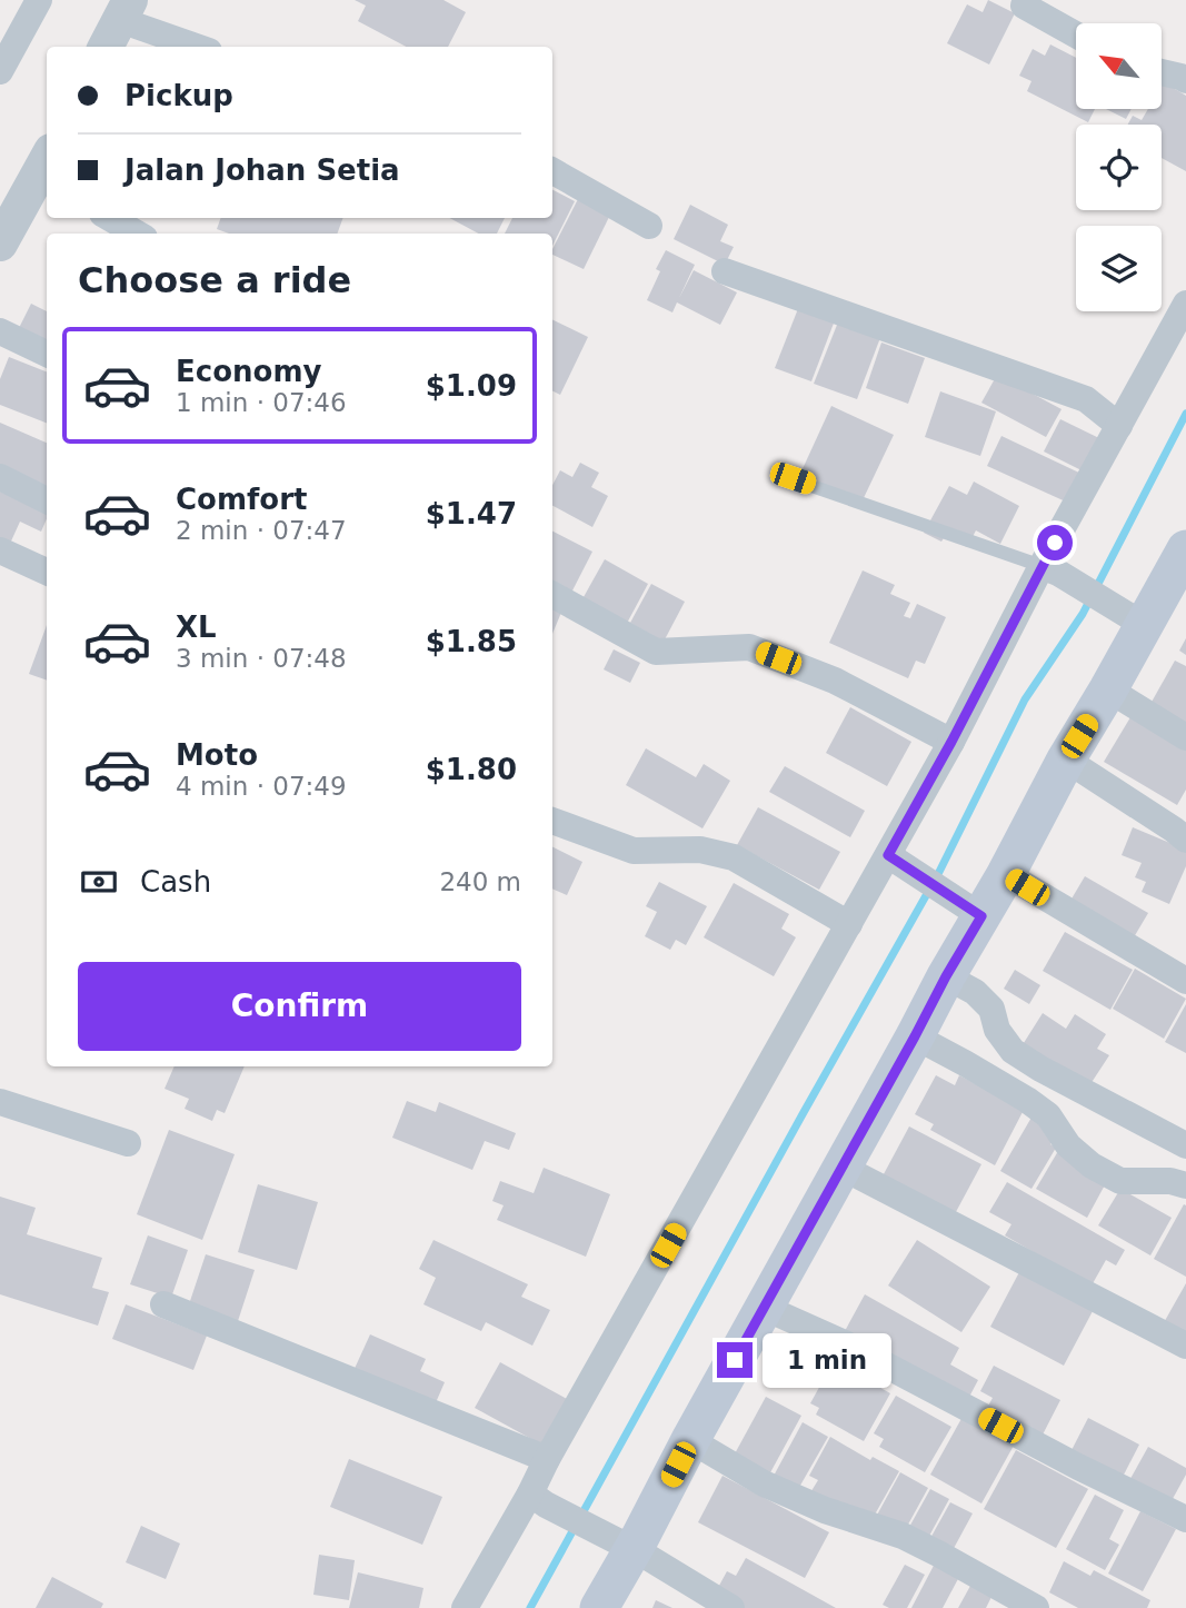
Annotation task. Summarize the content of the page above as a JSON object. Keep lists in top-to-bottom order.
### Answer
{
  "north": "top left",
  "page": {
    "banner": ["Pickup", "Jalan Johan Setia"],
    "heading": "Choose a ride",
    "list": [
      {
        "name": "Economy",
        "note": "1 min · 07:46",
        "value": "$1.09"
      },
      {
        "name": "Comfort",
        "note": "2 min · 07:47",
        "value": "$1.47"
      },
      {
        "name": "XL",
        "note": "3 min · 07:48",
        "value": "$1.85"
      },
      {
        "name": "Moto",
        "note": "4 min · 07:49",
        "value": "$1.80"
      }
    ],
    "pay": ["Cash", "240 m"],
    "buttons": "Confirm",
    "bubble": "1 min"
  }
}
